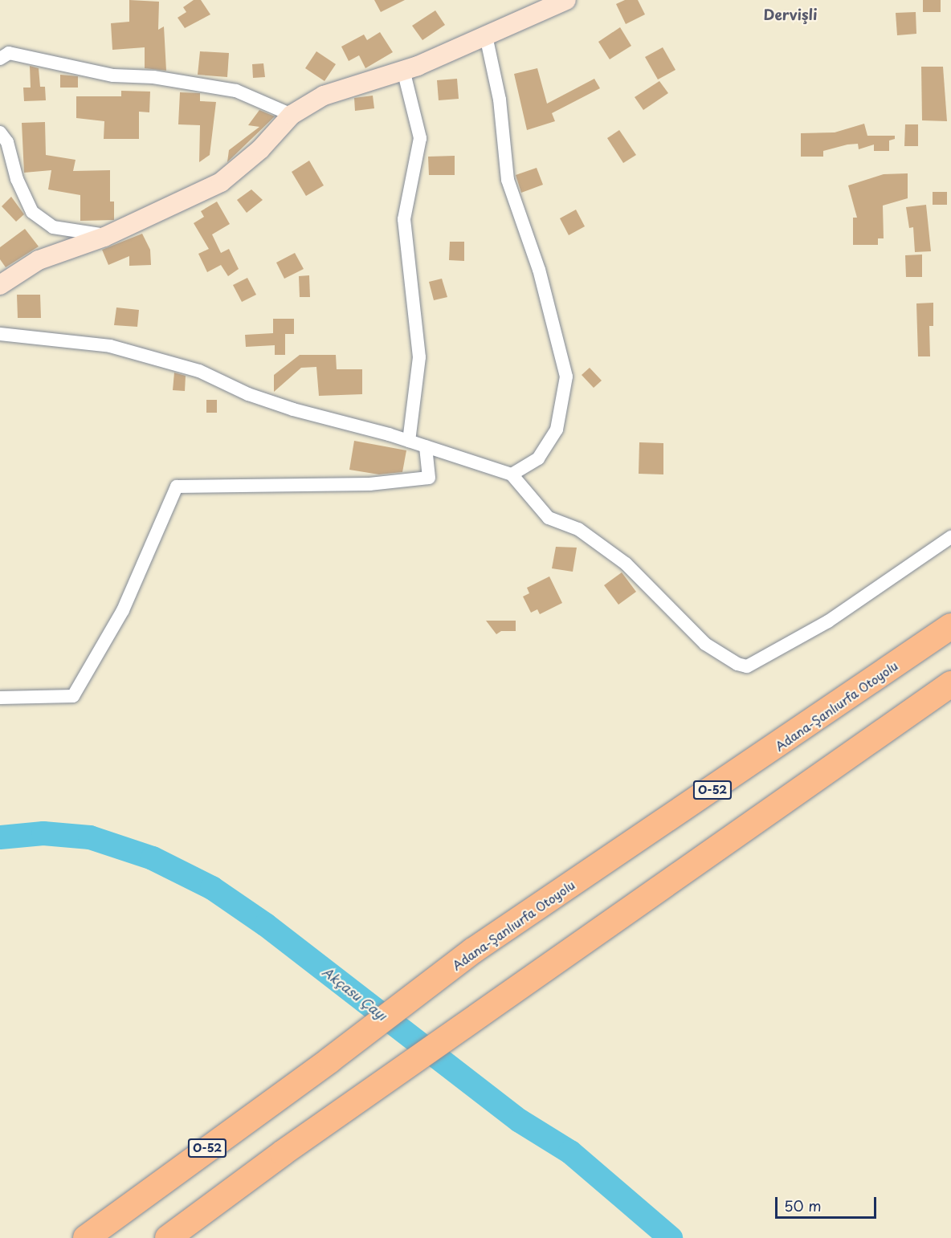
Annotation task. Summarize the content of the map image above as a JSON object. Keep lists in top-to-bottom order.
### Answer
{
  "streets": {
    "highway": ["Adana-Şanlıurfa Otoyolu", "O-52"]
  },
  "districts": ["Dervişli"],
  "water": ["Akçasu Çayı"],
  "scale_bar": "50 m"
}
